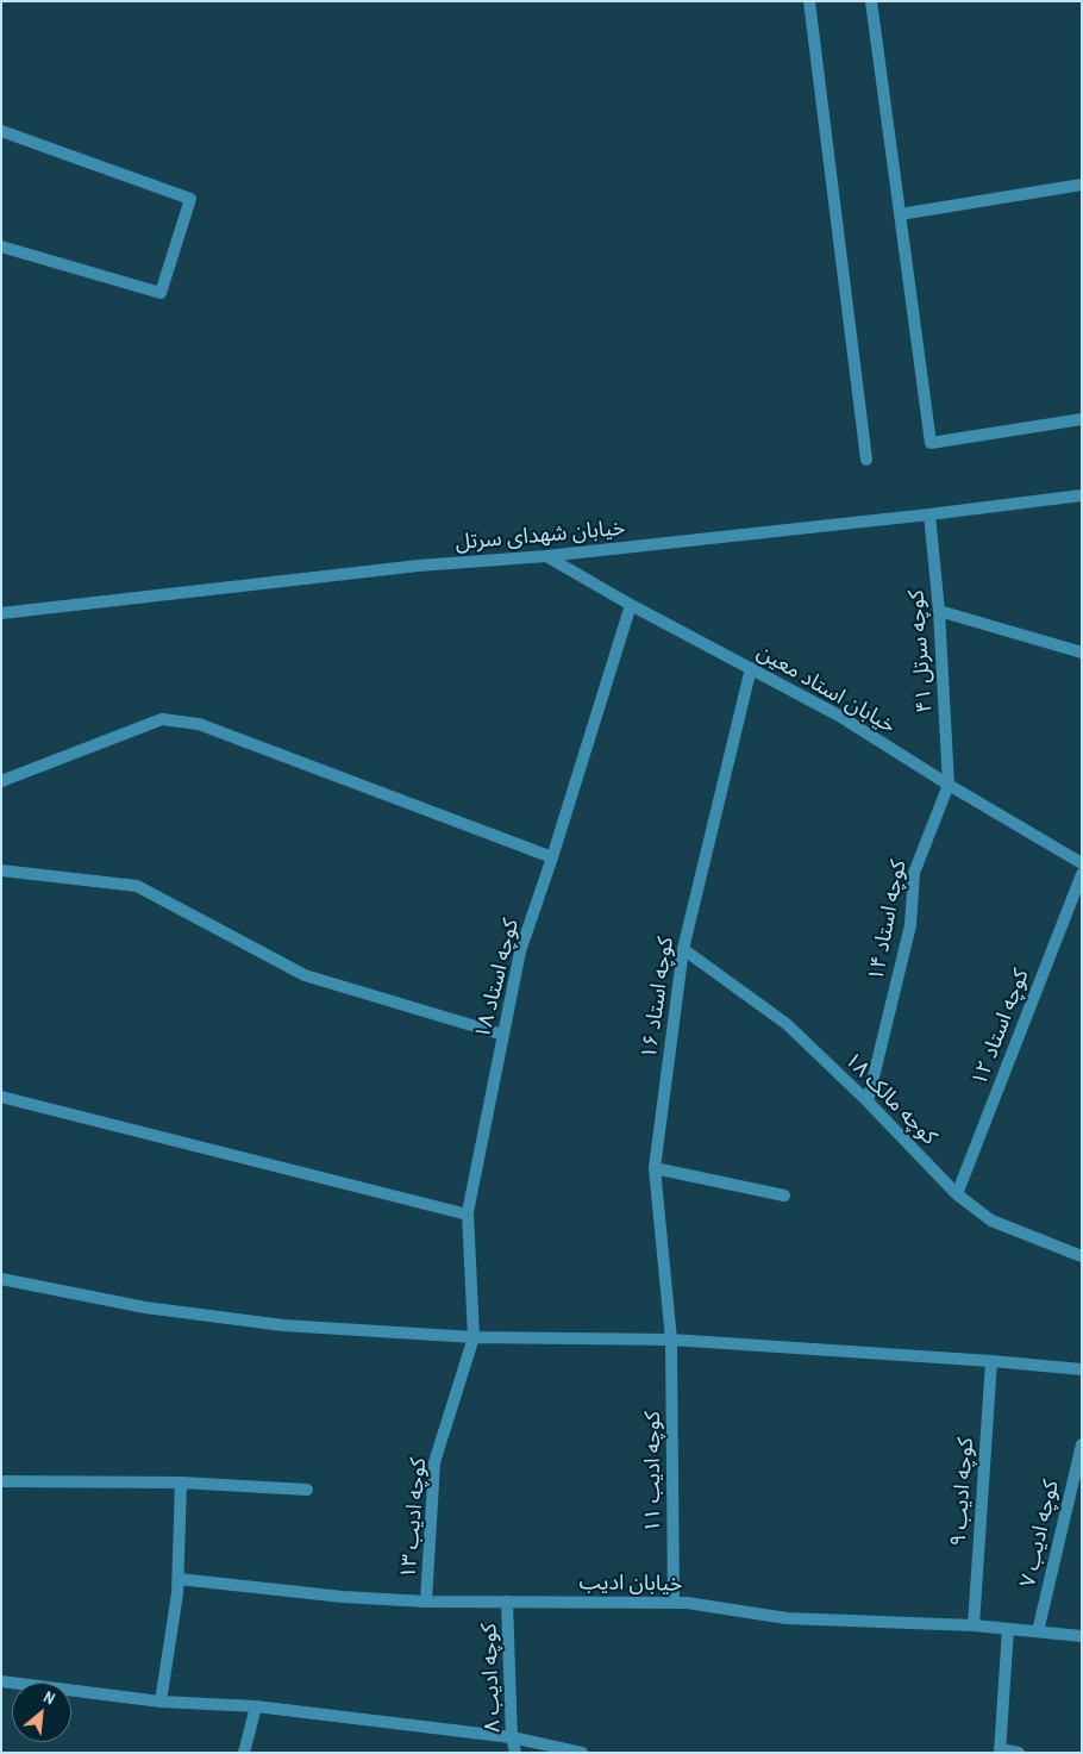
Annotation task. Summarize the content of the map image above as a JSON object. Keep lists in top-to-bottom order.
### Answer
{
  "streets": {
    "street": [
      "خیابان شهدای سرتل",
      "کوچه سرتل ۴۱",
      "خیابان استاد معین",
      "کوچه استاد ۱۴",
      "کوچه استاد ۱۸",
      "کوچه استاد ۱۶",
      "کوچه استاد ۱۲",
      "کوچه مالک ۱۸",
      "کوچه ادیب ۱۱",
      "کوچه ادیب ۹",
      "کوچه ادیب ۱۳",
      "کوچه ادیب ۷",
      "خیابان ادیب",
      "کوچه ادیب ۸"
    ]
  },
  "crossings": [
    ["خیابان شهدای سرتل", "کوچه سرتل ۴۱"],
    ["خیابان شهدای سرتل", "خیابان استاد معین"],
    ["کوچه سرتل ۴۱", "خیابان استاد معین"],
    ["کوچه سرتل ۴۱", "کوچه استاد ۱۴"],
    ["خیابان استاد معین", "کوچه استاد ۱۴"],
    ["خیابان استاد معین", "کوچه استاد ۱۸"],
    ["خیابان استاد معین", "کوچه استاد ۱۶"],
    ["کوچه استاد ۱۴", "کوچه مالک ۱۸"],
    ["کوچه استاد ۱۸", "کوچه ادیب ۱۳"],
    ["کوچه استاد ۱۶", "کوچه مالک ۱۸"],
    ["کوچه استاد ۱۶", "کوچه ادیب ۱۱"],
    ["کوچه استاد ۱۲", "کوچه مالک ۱۸"],
    ["کوچه ادیب ۱۱", "خیابان ادیب"],
    ["کوچه ادیب ۹", "خیابان ادیب"],
    ["کوچه ادیب ۱۳", "خیابان ادیب"],
    ["کوچه ادیب ۷", "خیابان ادیب"],
    ["خیابان ادیب", "کوچه ادیب ۸"]
  ],
  "north": "top right"
}
